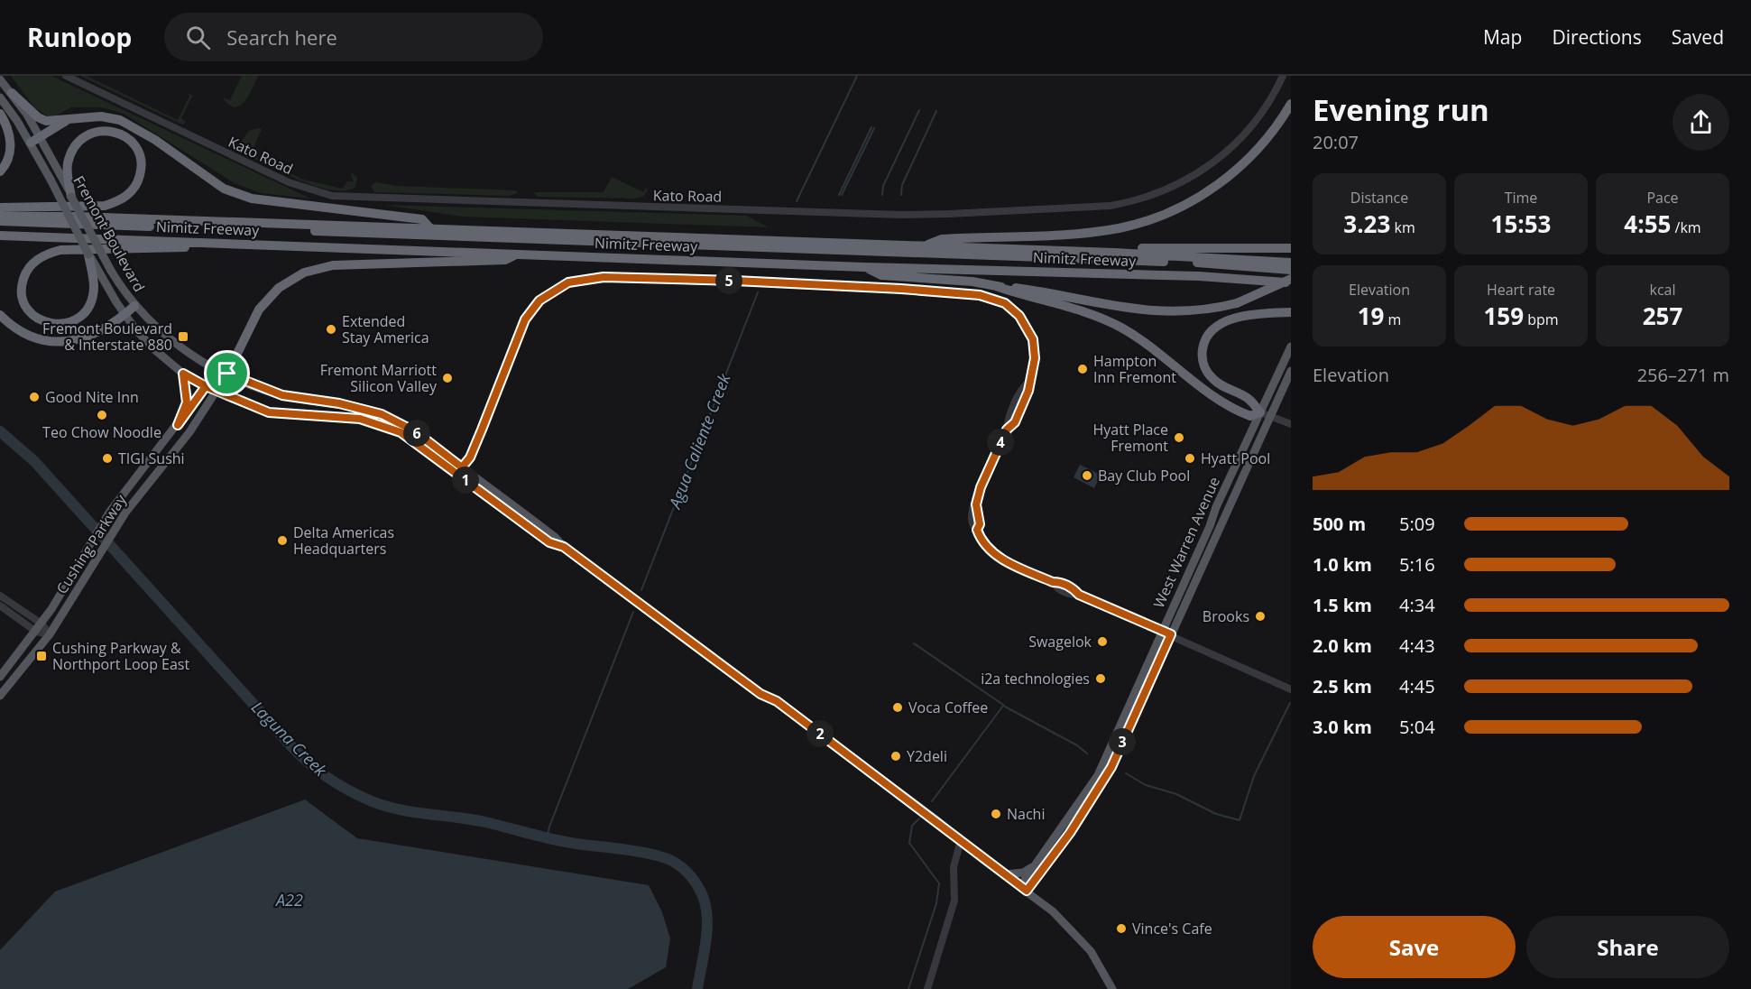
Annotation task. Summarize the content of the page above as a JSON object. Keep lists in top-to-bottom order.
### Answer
{
  "streets": {
    "highway": ["Nimitz Freeway"],
    "main road": ["Fremont Boulevard", "West Warren Avenue", "Cushing Parkway"],
    "street": ["Kato Road"]
  },
  "crossings": [
    ["Fremont Boulevard", "West Warren Avenue"],
    ["Fremont Boulevard", "Cushing Parkway"]
  ],
  "water": ["Agua Caliente Creek", "Laguna Creek", "A22"],
  "places": {
    "other": [
      "Extended Stay America",
      "Hampton Inn Fremont",
      "Fremont Marriott Silicon Valley",
      "Good Nite Inn",
      "Teo Chow Noodle",
      "Hyatt Place Fremont",
      "TIGI Sushi",
      "Hyatt Pool",
      "Bay Club Pool",
      "Delta Americas Headquarters",
      "Brooks",
      "Swagelok",
      "i2a technologies",
      "Voca Coffee",
      "Y2deli",
      "Nachi",
      "Vince's Cafe"
    ],
    "transit": ["Fremont Boulevard & Interstate 880", "Cushing Parkway & Northport Loop East"]
  },
  "page": {
    "header": "Runloop",
    "search": "Search here",
    "nav": ["Map", "Directions", "Saved"],
    "heading": ["Evening run", "20:07"],
    "stats": [
      ["Distance", "3.23 km"],
      ["Time", "15:53"],
      ["Pace", "4:55 /km"],
      ["Elevation", "19 m"],
      ["Heart rate", "159 bpm"],
      ["kcal", "257"]
    ],
    "pins": [
      "5",
      "6",
      "4",
      "1",
      "2",
      "3"
    ],
    "chart": ["Elevation", "256–271 m"],
    "list": [
      {
        "name": "500 m",
        "note": "5:09"
      },
      {
        "name": "1.0 km",
        "note": "5:16"
      },
      {
        "name": "1.5 km",
        "note": "4:34"
      },
      {
        "name": "2.0 km",
        "note": "4:43"
      },
      {
        "name": "2.5 km",
        "note": "4:45"
      },
      {
        "name": "3.0 km",
        "note": "5:04"
      }
    ],
    "buttons": ["Save", "Share"]
  }
}
